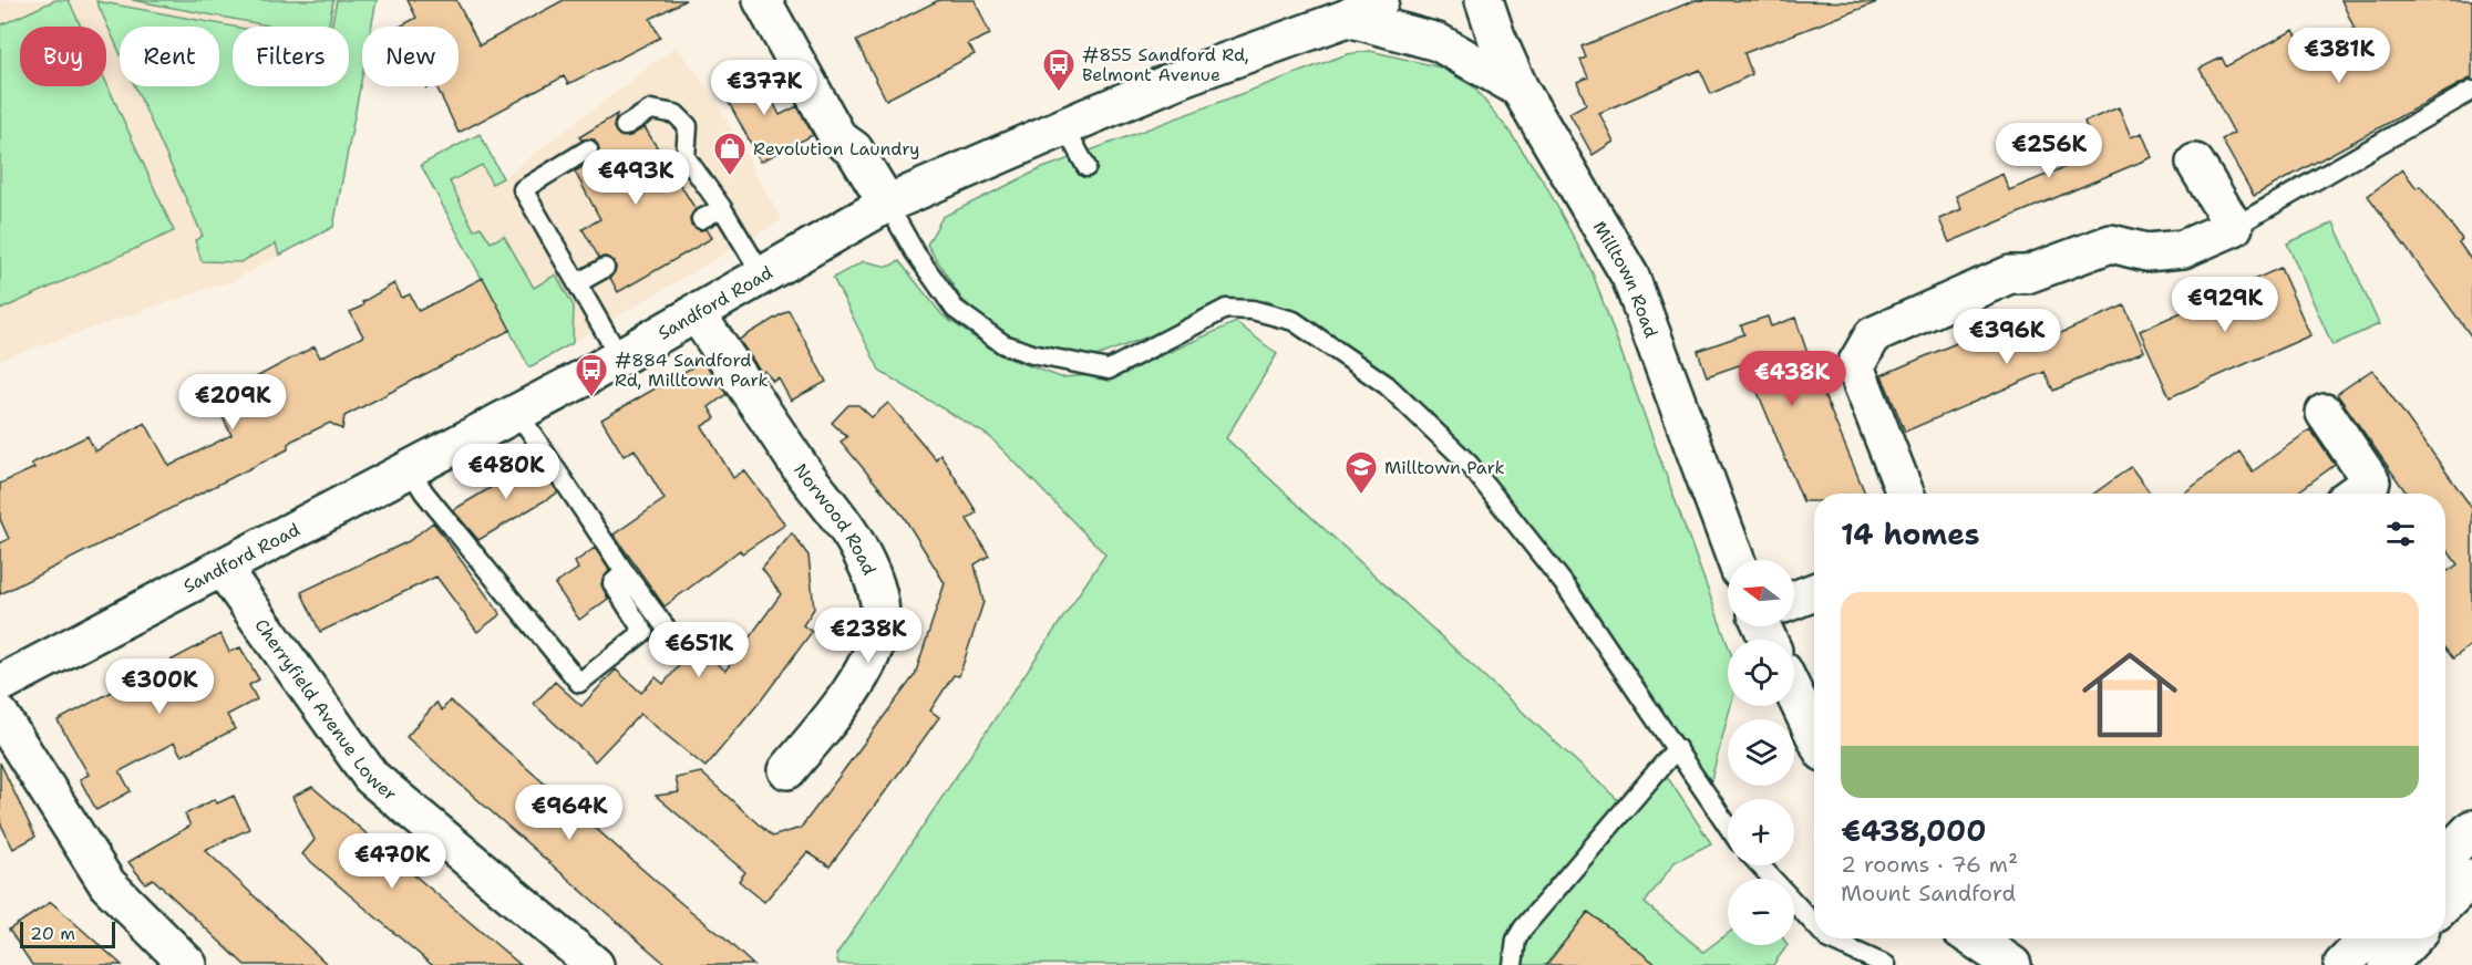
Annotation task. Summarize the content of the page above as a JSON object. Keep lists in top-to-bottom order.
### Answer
{
  "streets": {
    "street": [
      "Milltown Road",
      "Sandford Road",
      "Norwood Road",
      "Cherryfield Avenue Lower"
    ]
  },
  "crossings": [
    ["Sandford Road", "Norwood Road"],
    ["Sandford Road", "Cherryfield Avenue Lower"]
  ],
  "places": {
    "bus stop": ["#855 Sandford Rd, Belmont Avenue", "#884 Sandford Rd, Milltown Park"],
    "shop": ["Revolution Laundry"],
    "school or university": ["Milltown Park"]
  },
  "scale_bar": "20 m",
  "north": "left",
  "page": {
    "chip": [
      "Buy",
      "Rent",
      "Filters",
      "New"
    ],
    "price": [
      "€381K",
      "€377K",
      "€256K",
      "€493K",
      "€929K",
      "€396K",
      "€438K",
      "€209K",
      "€480K",
      "€238K",
      "€651K",
      "€300K",
      "€964K",
      "€470K"
    ],
    "heading": "14 homes",
    "map_buttons": ["+", "−"],
    "list": [
      {
        "name": "€438,000",
        "note": "2 rooms · 76 m² · Mount Sandford"
      }
    ],
    "scale": "20 m"
  }
}
